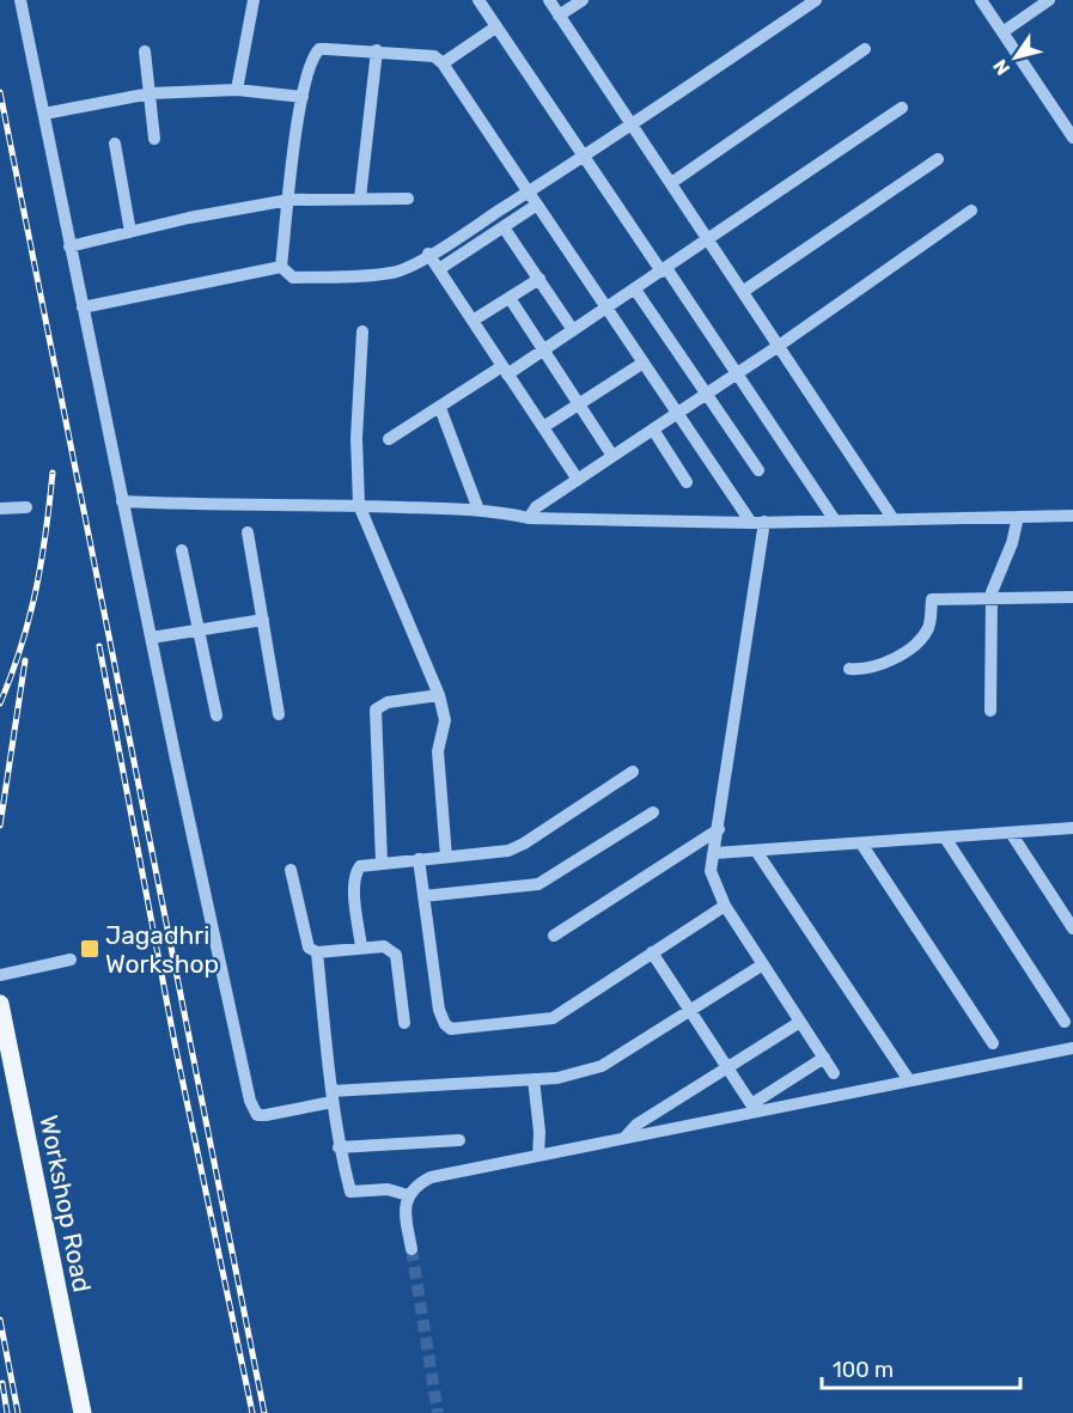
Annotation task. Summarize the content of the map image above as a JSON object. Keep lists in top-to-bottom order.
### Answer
{
  "streets": {
    "main road": ["Workshop Road"]
  },
  "places": {
    "transit": ["Jagadhri Workshop"]
  },
  "scale_bar": "100 m",
  "north": "bottom left"
}
